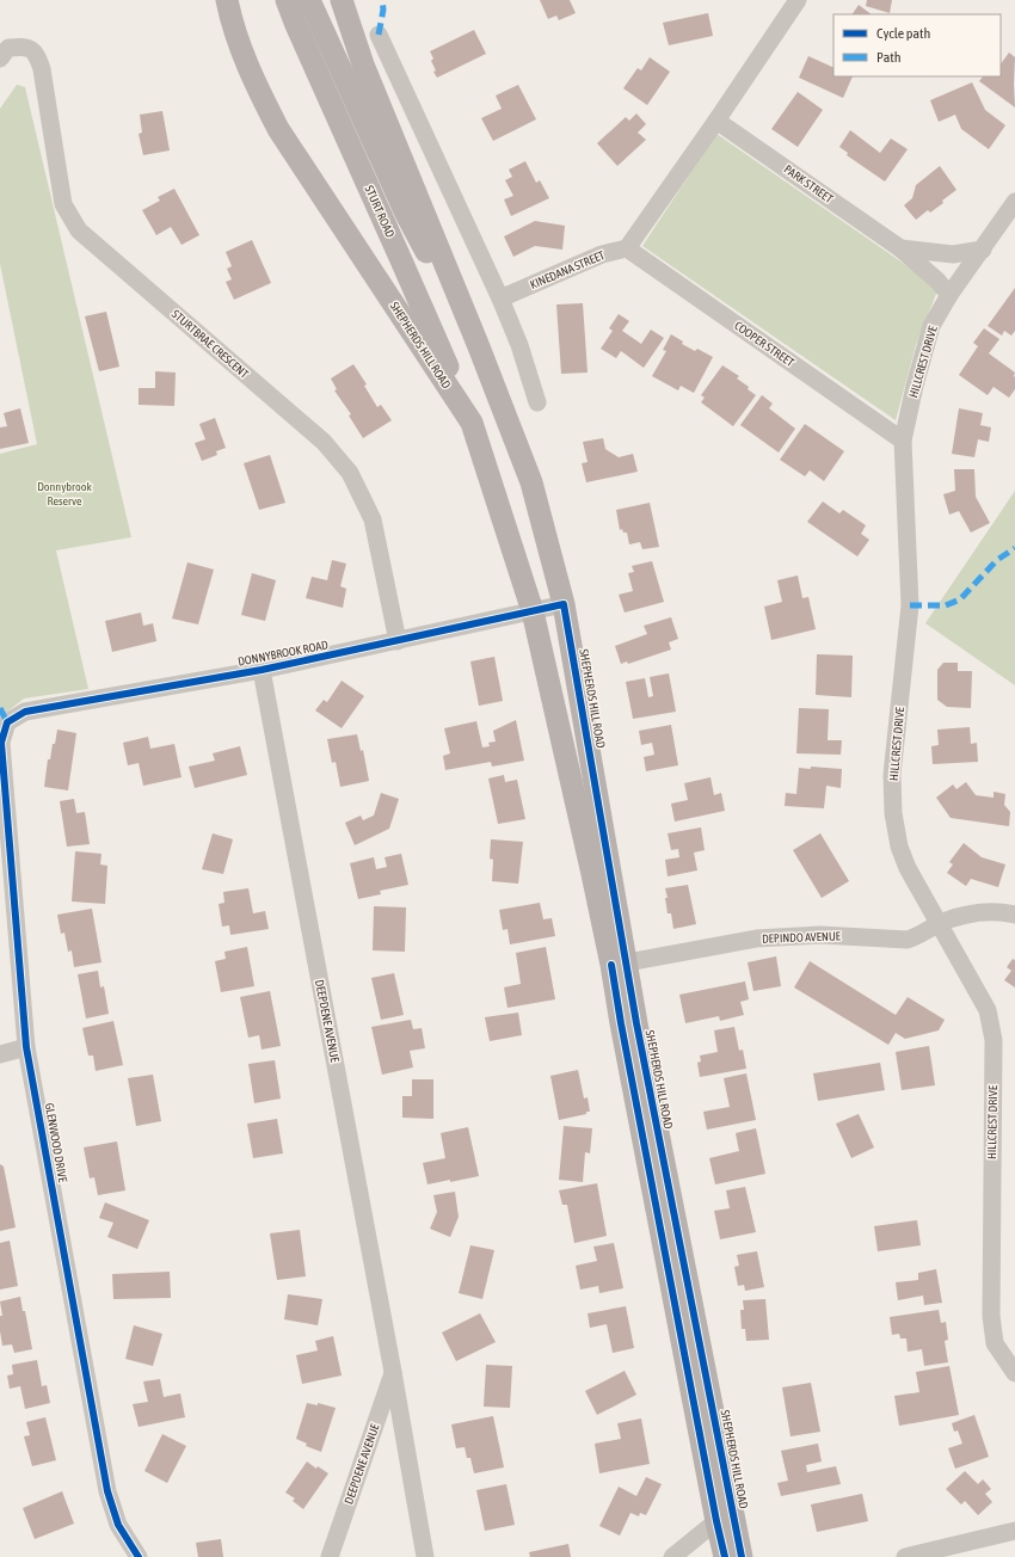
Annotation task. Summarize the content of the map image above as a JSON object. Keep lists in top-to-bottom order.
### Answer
{
  "streets": {
    "main road": ["STURT ROAD", "SHEPHERDS HILL ROAD"],
    "street": [
      "PARK STREET",
      "KINEDANA STREET",
      "STURTBRAE CRESCENT",
      "COOPER STREET",
      "HILLCREST DRIVE",
      "DONNYBROOK ROAD",
      "DEPINDO AVENUE",
      "DEEPDENE AVENUE",
      "GLENWOOD DRIVE"
    ]
  },
  "crossings": [
    ["PARK STREET", "HILLCREST DRIVE"],
    ["STURT ROAD", "SHEPHERDS HILL ROAD"],
    ["KINEDANA STREET", "COOPER STREET"],
    ["STURTBRAE CRESCENT", "DONNYBROOK ROAD"],
    ["COOPER STREET", "HILLCREST DRIVE"],
    ["SHEPHERDS HILL ROAD", "DONNYBROOK ROAD"],
    ["SHEPHERDS HILL ROAD", "DEPINDO AVENUE"],
    ["HILLCREST DRIVE", "DEPINDO AVENUE"],
    ["DONNYBROOK ROAD", "DEEPDENE AVENUE"],
    ["DONNYBROOK ROAD", "GLENWOOD DRIVE"]
  ],
  "parks": ["Donnybrook Reserve"],
  "legend": ["Cycle path", "Path"]
}
